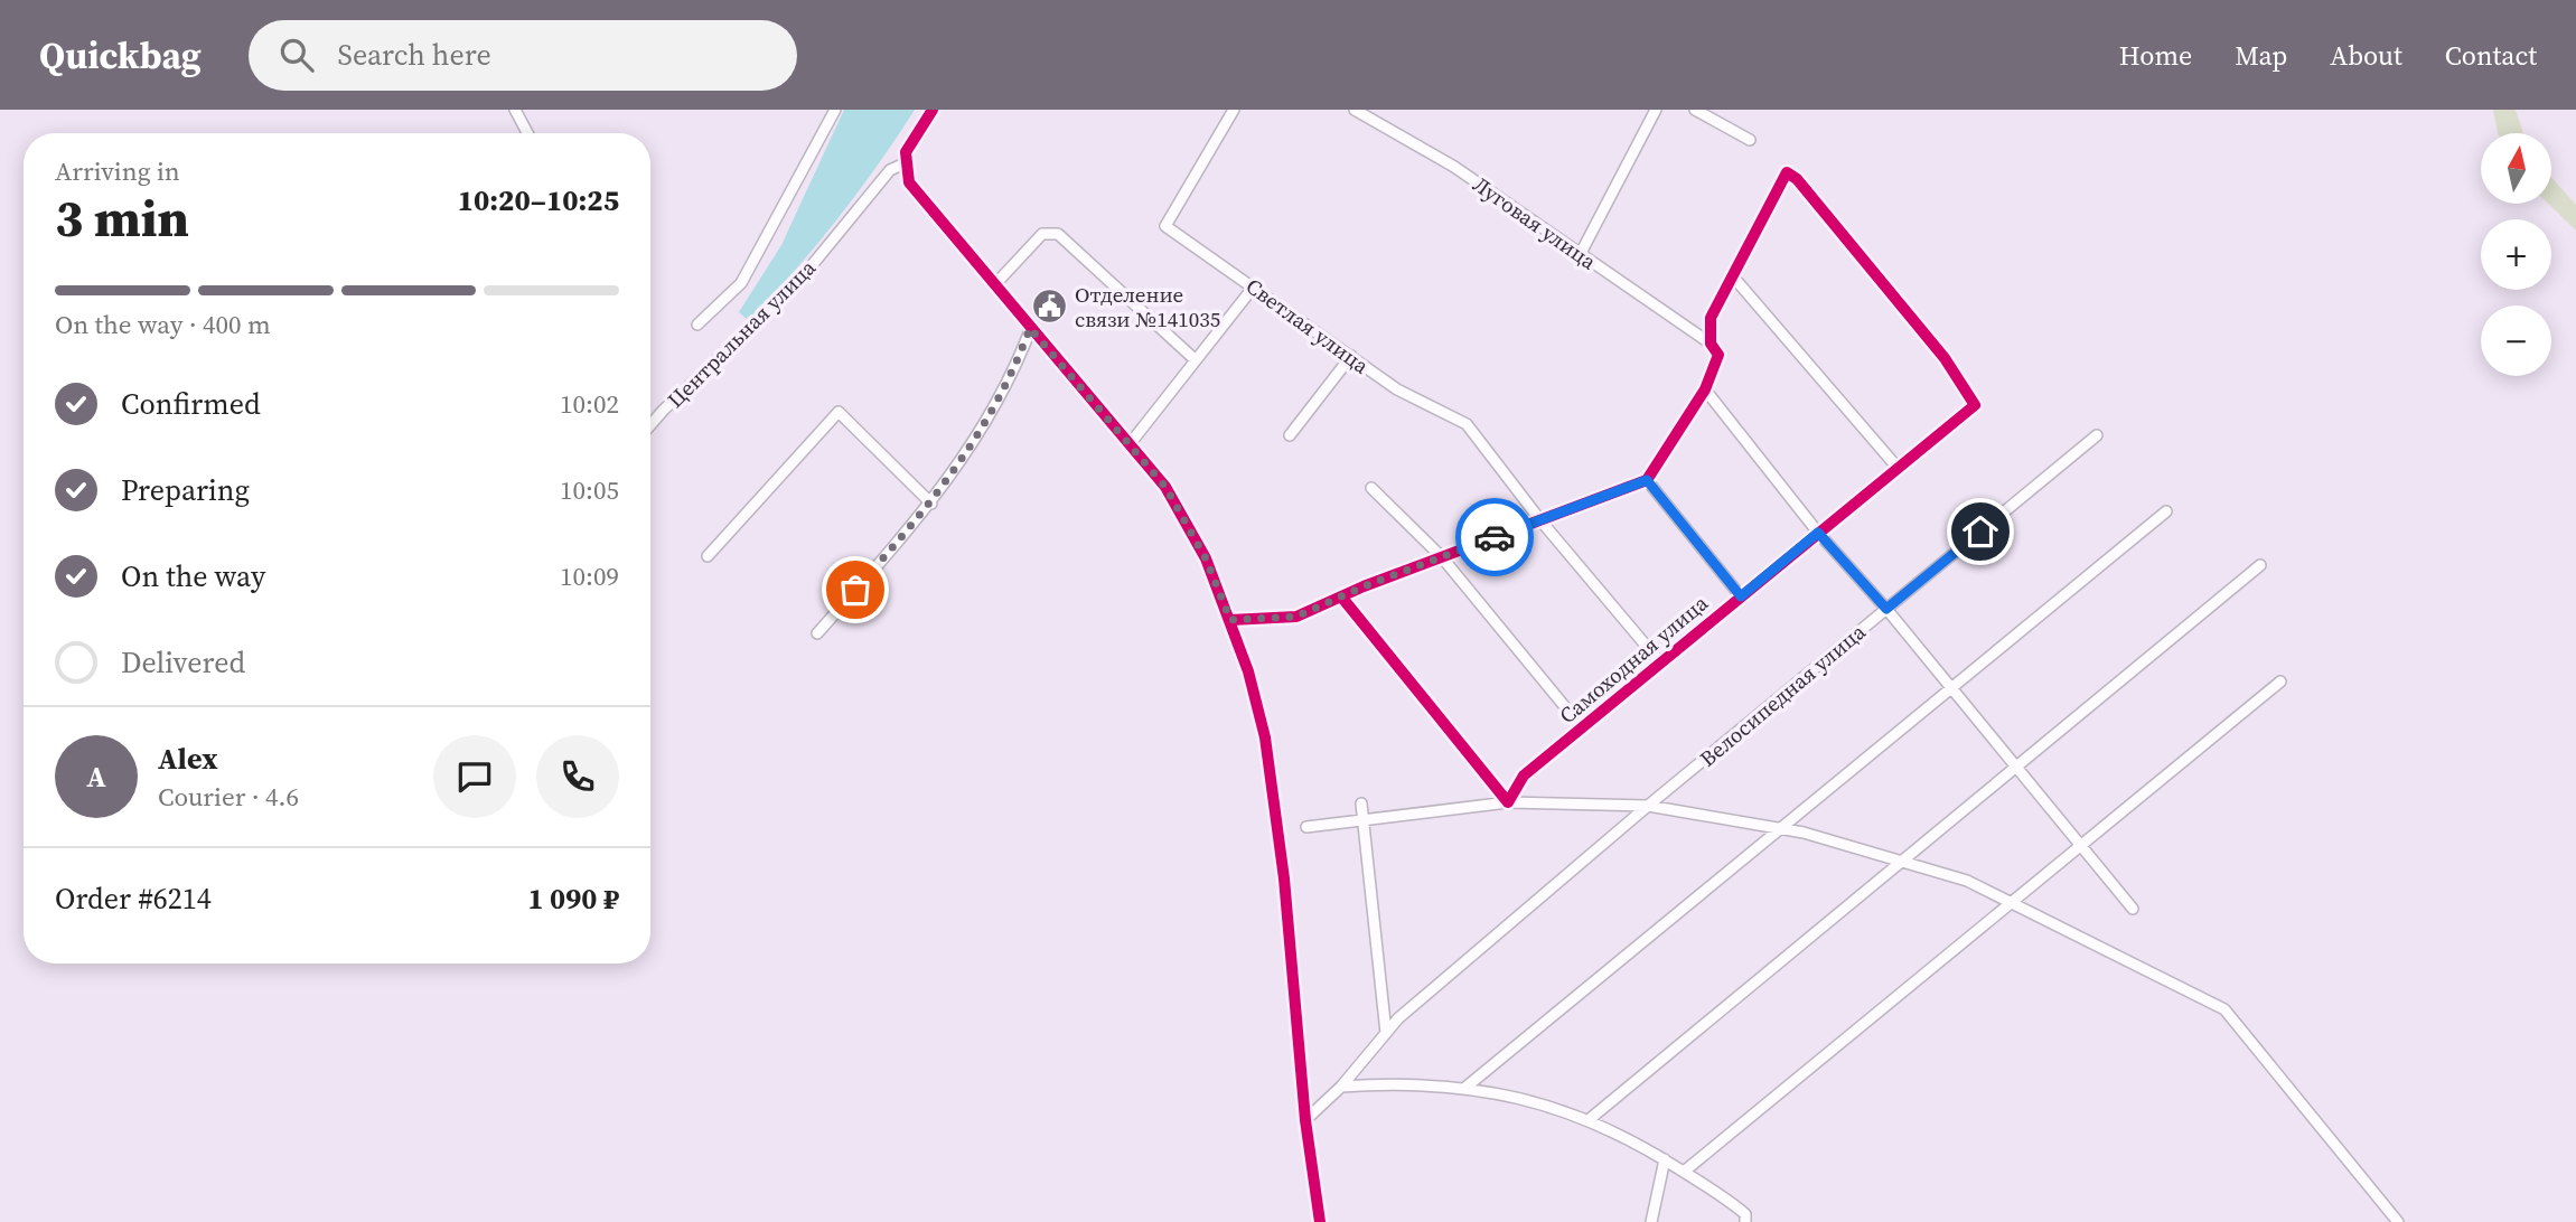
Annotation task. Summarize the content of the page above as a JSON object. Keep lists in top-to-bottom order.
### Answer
{
  "streets": {
    "street": [
      "Луговая улица",
      "Светлая улица",
      "Центральная улица",
      "Самоходная улица",
      "Велосипедная улица"
    ]
  },
  "crossings": [
    ["Светлая улица", "Самоходная улица"]
  ],
  "places": {
    "public building": ["Отделение связи №141035"]
  },
  "north": "top",
  "page": {
    "header": "Quickbag",
    "search": "Search here",
    "nav": [
      "Home",
      "Map",
      "About",
      "Contact"
    ],
    "map_buttons": ["+", "−"],
    "heading": ["3 min", "Arriving in", "10:20–10:25"],
    "panel": [
      "Alex",
      "Courier · 4.6",
      "Order #6214",
      "1 090 ₽"
    ],
    "bar": "On the way · 400 m",
    "list": [
      ["Confirmed", "10:02"],
      ["Preparing", "10:05"],
      ["On the way", "10:09"],
      "Delivered"
    ],
    "round": "A"
  }
}
